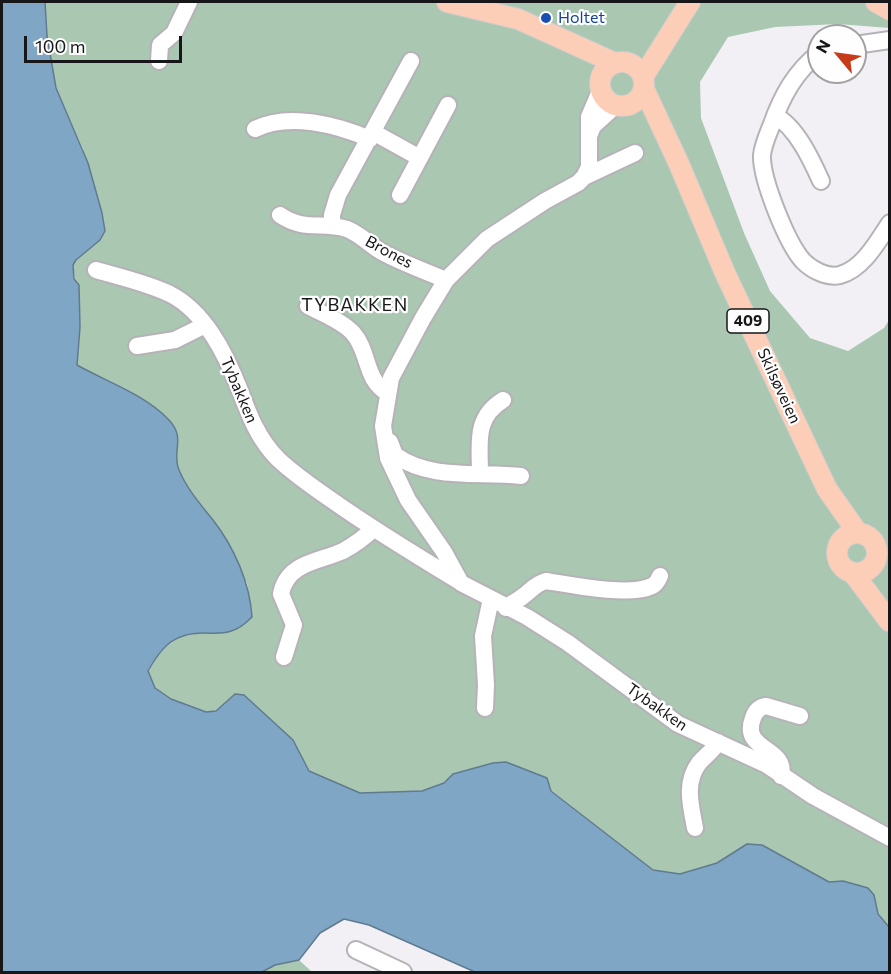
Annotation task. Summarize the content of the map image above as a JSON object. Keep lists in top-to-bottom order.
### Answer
{
  "streets": {
    "main road": ["409", "Skilsøveien"],
    "street": ["Brones", "Tybakken"]
  },
  "crossings": [
    ["409", "Skilsøveien"]
  ],
  "districts": ["TYBAKKEN"],
  "places": ["Holtet"],
  "scale_bar": "100 m",
  "north": "top left"
}
